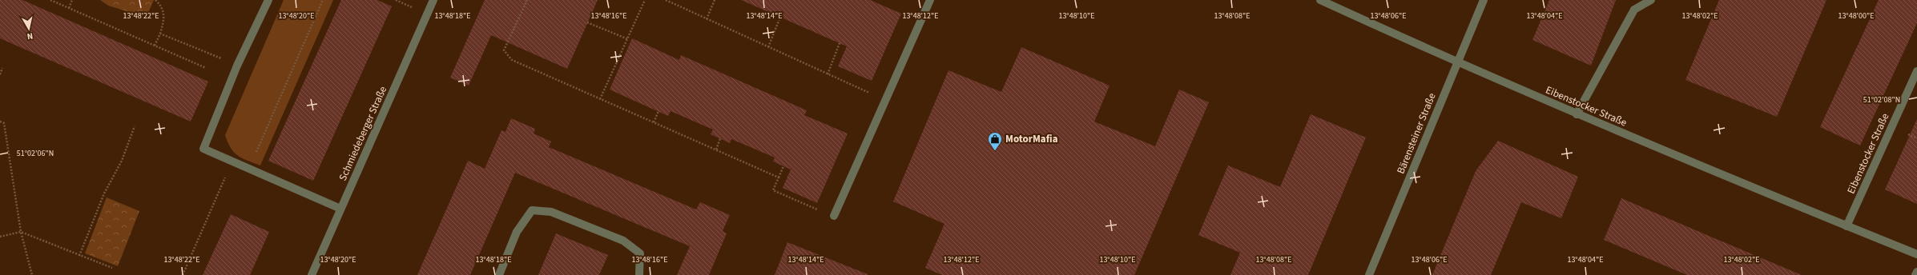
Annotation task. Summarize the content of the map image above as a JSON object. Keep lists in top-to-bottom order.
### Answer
{
  "streets": {
    "street": ["Eibenstocker Straße", "Schmiedeberger Straße", "Bärensteiner Straße"]
  },
  "crossings": [
    ["Eibenstocker Straße", "Bärensteiner Straße"]
  ],
  "places": {
    "shop": ["MotorMafia"]
  },
  "north": "bottom",
  "coordinates": [
    "13°48'22\"E",
    "13°48'20\"E",
    "13°48'18\"E",
    "13°48'16\"E",
    "13°48'14\"E",
    "13°48'12\"E",
    "13°48'10\"E",
    "13°48'08\"E",
    "13°48'06\"E",
    "13°48'00\"E",
    "13°48'04\"E",
    "13°48'02\"E",
    "51°02'08\"N",
    "51°02'06\"N"
  ]
}
